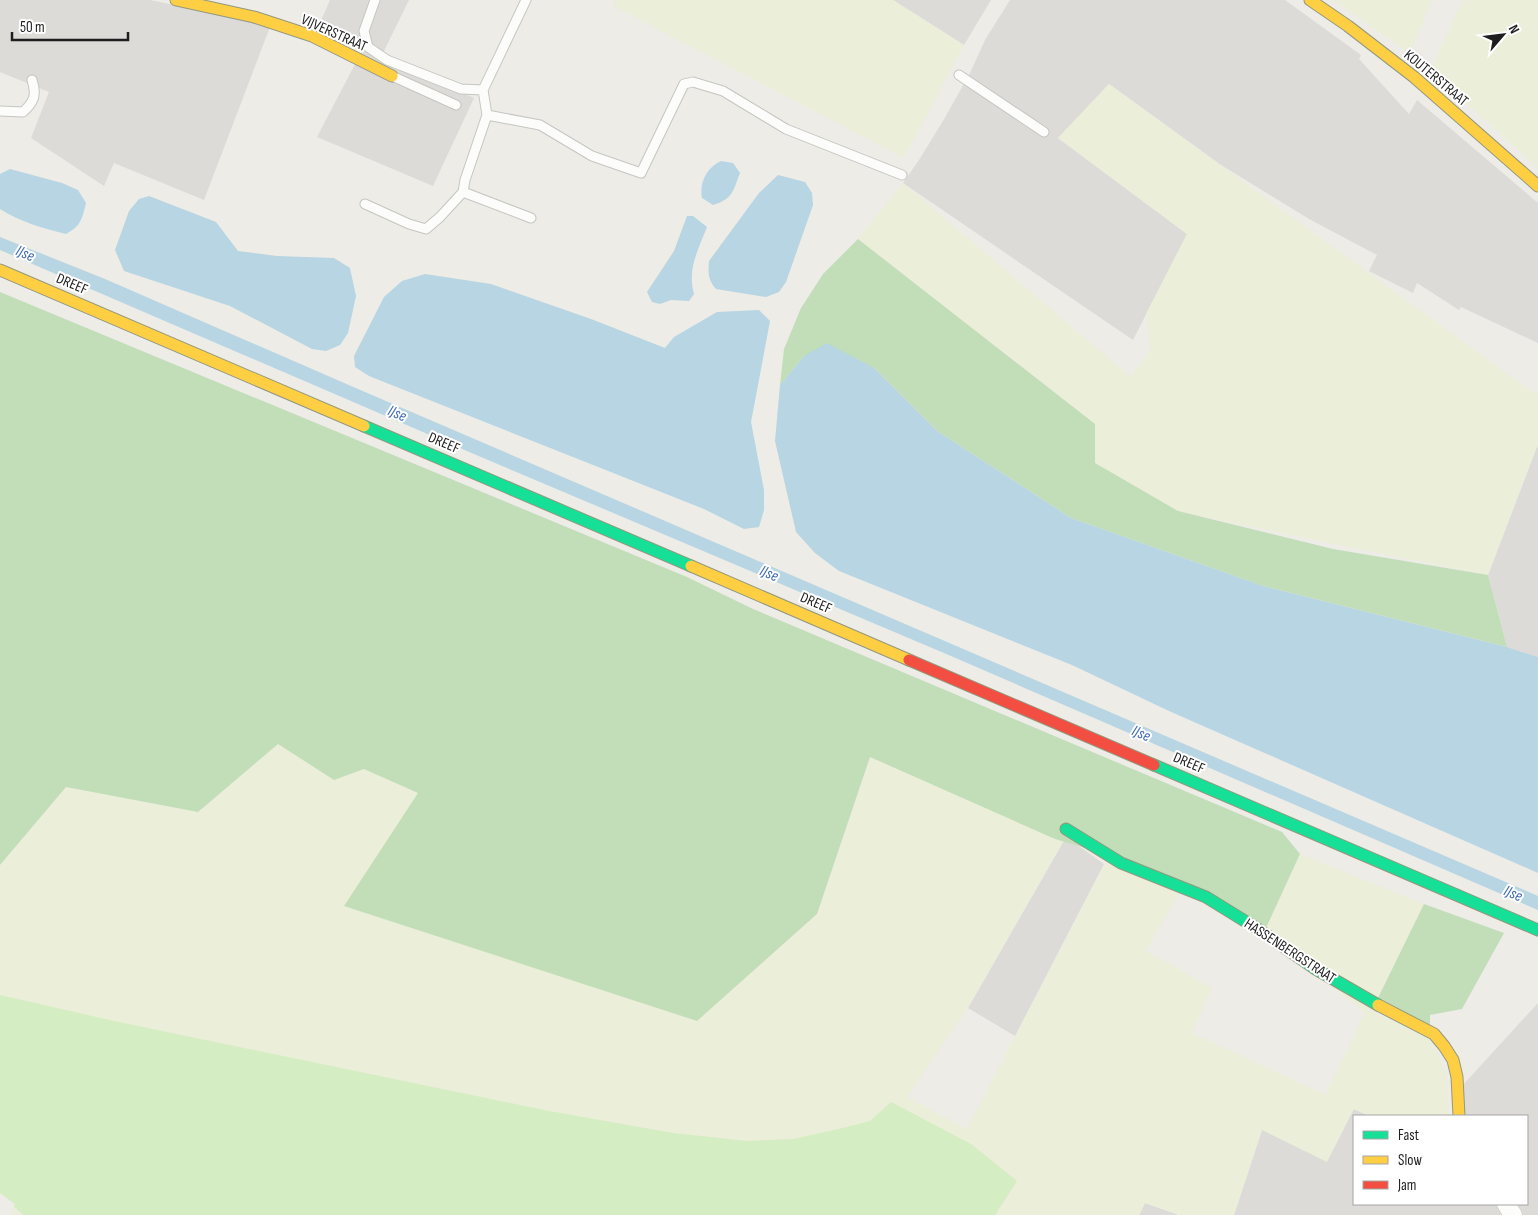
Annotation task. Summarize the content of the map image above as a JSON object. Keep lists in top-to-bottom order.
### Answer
{
  "streets": {
    "main road": [
      "VIJVERSTRAAT",
      "KOUTERSTRAAT",
      "DREEF",
      "HASSENBERGSTRAAT"
    ]
  },
  "water": ["IJse"],
  "legend": ["Fast", "Slow", "Jam"],
  "scale_bar": "50 m",
  "north": "top right"
}
